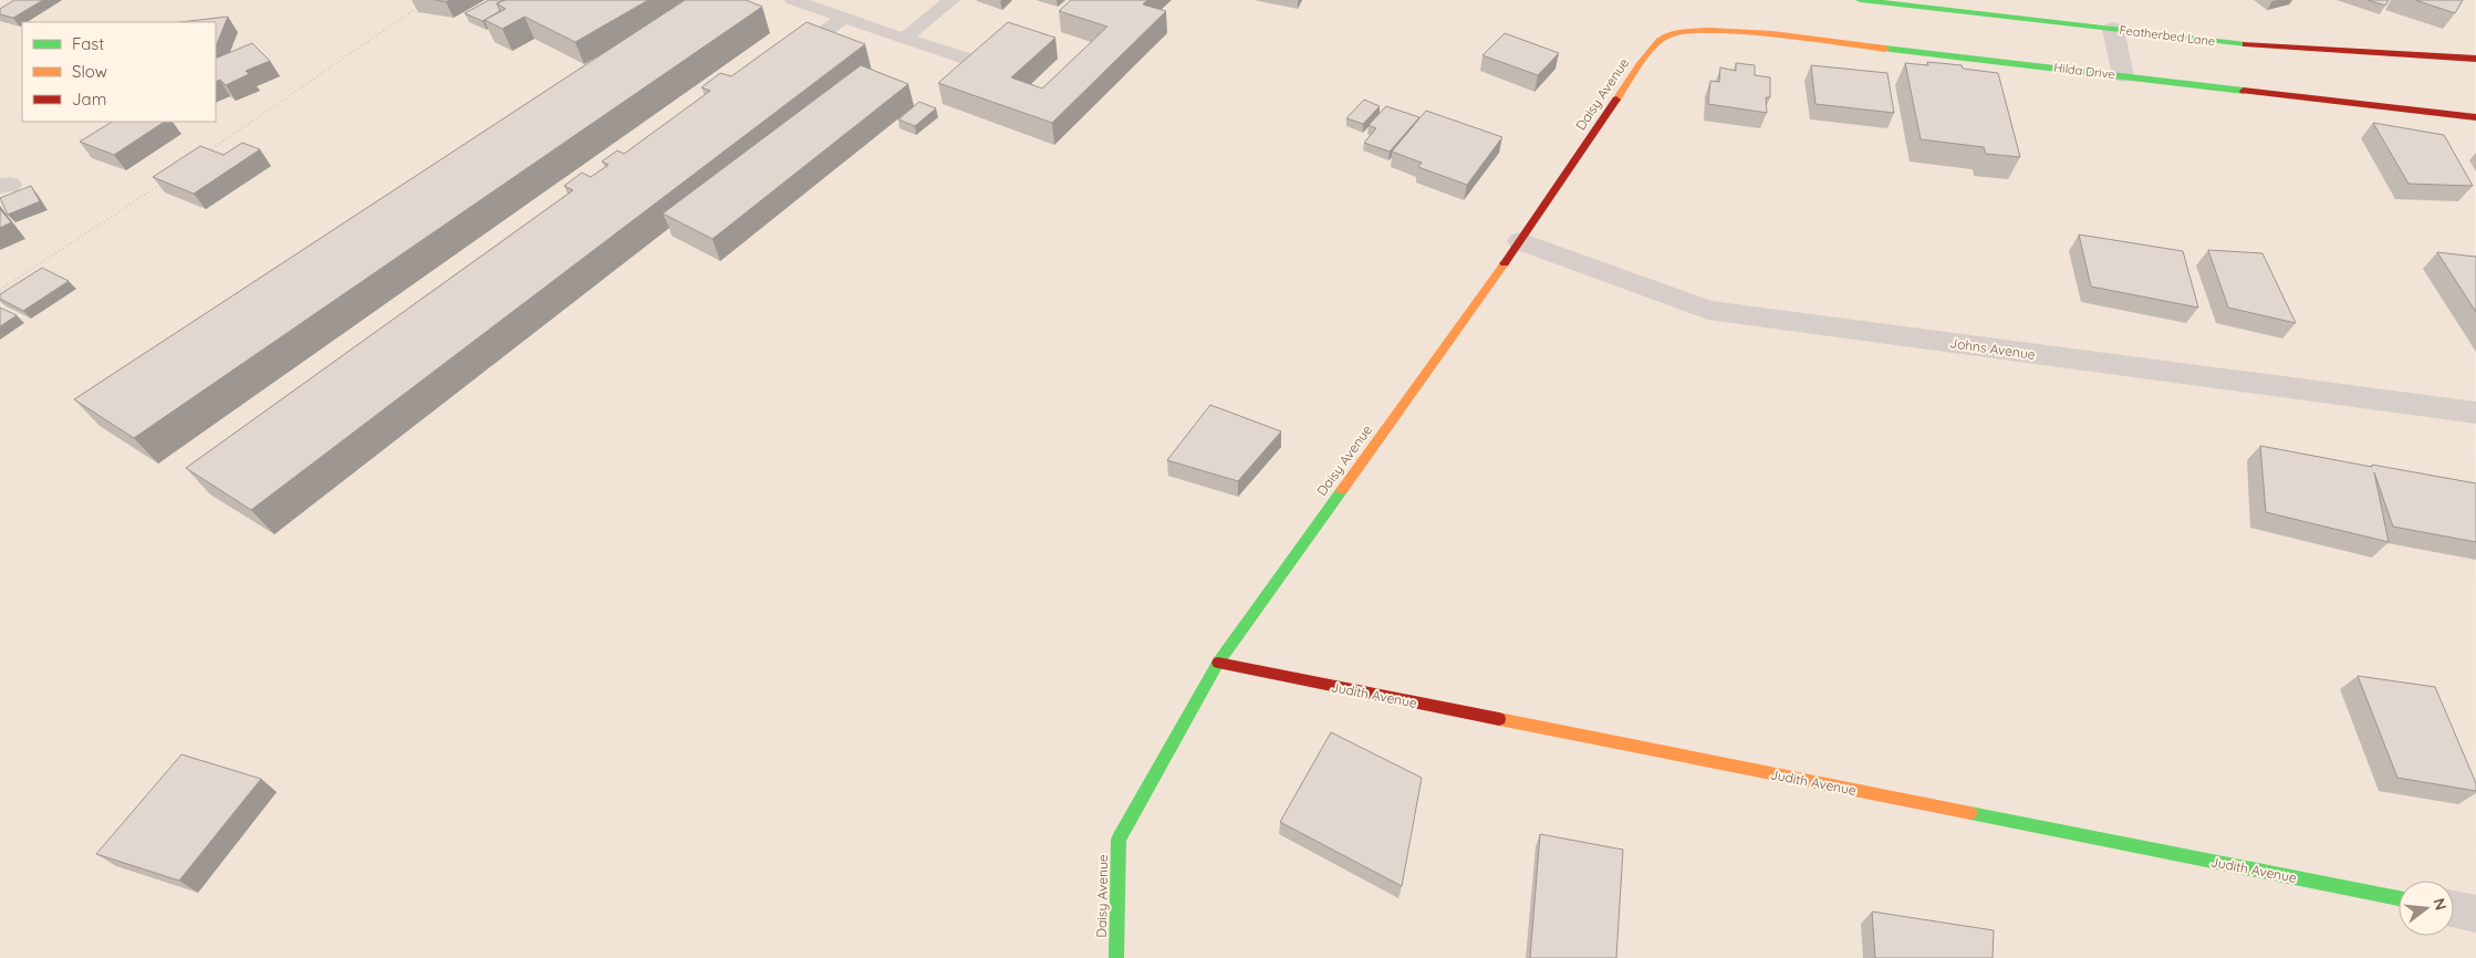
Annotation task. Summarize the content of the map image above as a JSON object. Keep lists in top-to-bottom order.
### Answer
{
  "streets": {
    "street": [
      "Featherbed Lane",
      "Hilda Drive",
      "Daisy Avenue",
      "Johns Avenue",
      "Judith Avenue"
    ]
  },
  "crossings": [
    ["Hilda Drive", "Daisy Avenue"],
    ["Daisy Avenue", "Johns Avenue"],
    ["Daisy Avenue", "Judith Avenue"]
  ],
  "legend": ["Fast", "Slow", "Jam"],
  "north": "right"
}
